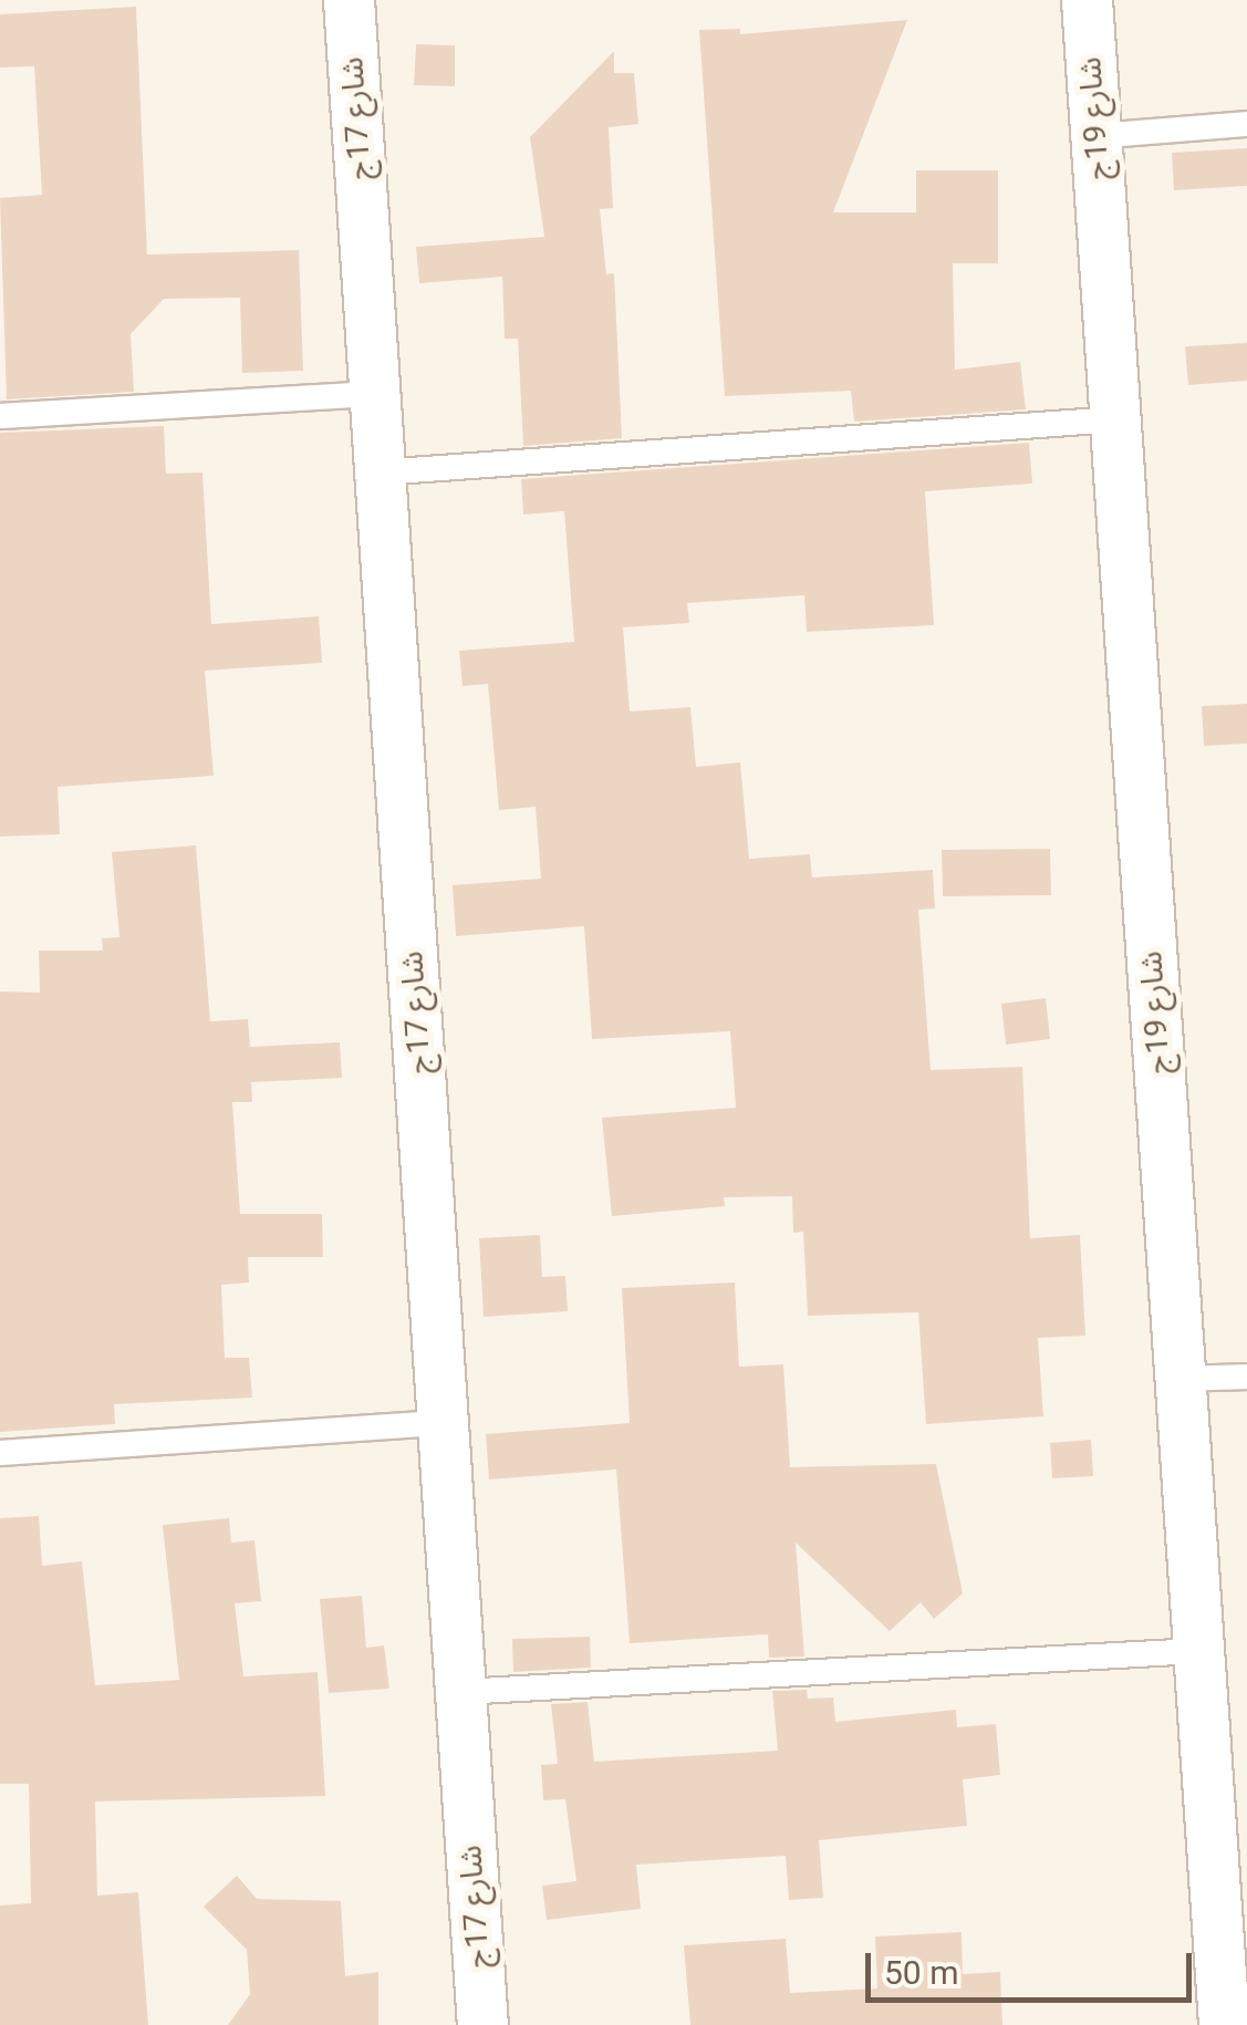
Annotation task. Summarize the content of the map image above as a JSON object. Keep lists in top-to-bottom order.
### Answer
{
  "streets": {
    "street": ["شارع 17ج", "شارع 19ج"]
  },
  "scale_bar": "50 m"
}
